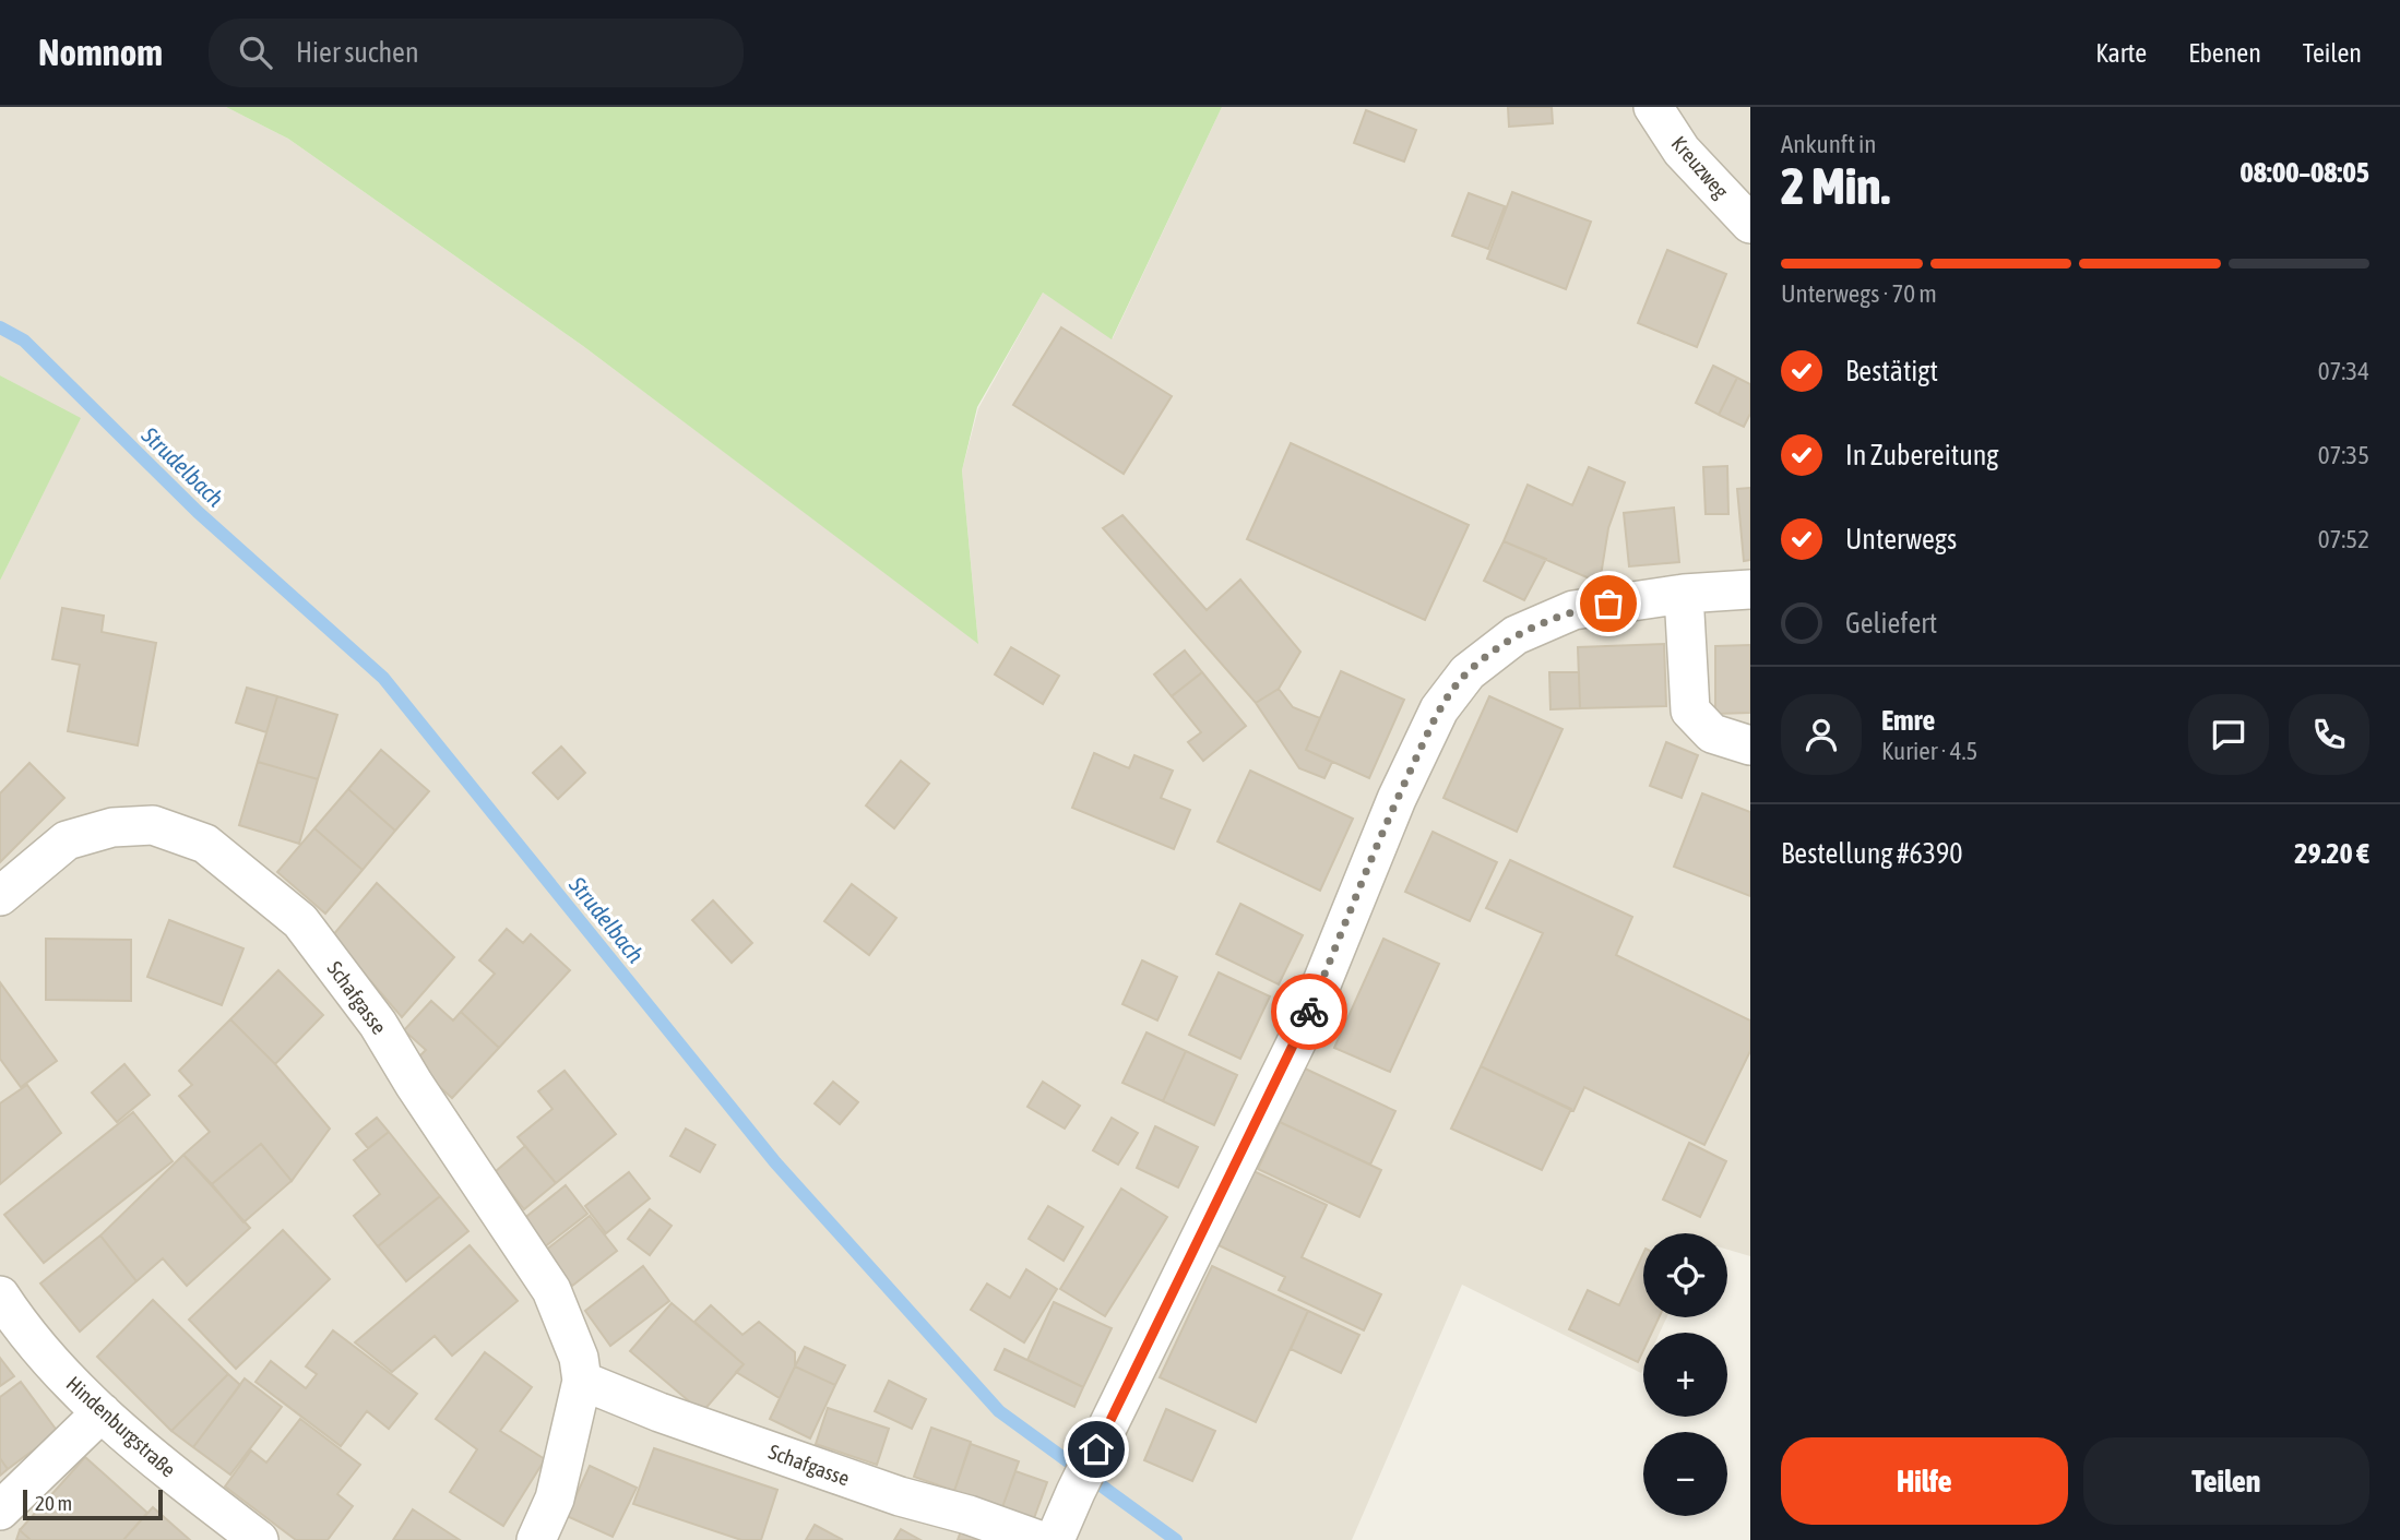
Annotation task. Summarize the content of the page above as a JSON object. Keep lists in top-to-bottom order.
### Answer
{
  "streets": {
    "street": ["Kreuzweg", "Schafgasse", "Hindenburgstraße"]
  },
  "water": ["Strudelbach"],
  "scale_bar": "20 m",
  "page": {
    "header": "Nomnom",
    "search": "Hier suchen",
    "nav": ["Karte", "Ebenen", "Teilen"],
    "heading": ["2 Min.", "Ankunft in", "08:00–08:05"],
    "panel": [
      "Emre",
      "Kurier · 4.5",
      "Bestellung #6390",
      "29.20 €"
    ],
    "bar": "Unterwegs · 70 m",
    "list": [
      ["Bestätigt", "07:34"],
      ["In Zubereitung", "07:35"],
      ["Unterwegs", "07:52"],
      "Geliefert"
    ],
    "map_buttons": ["+", "−"],
    "buttons": ["Hilfe", "Teilen"],
    "scale": "20 m"
  }
}
